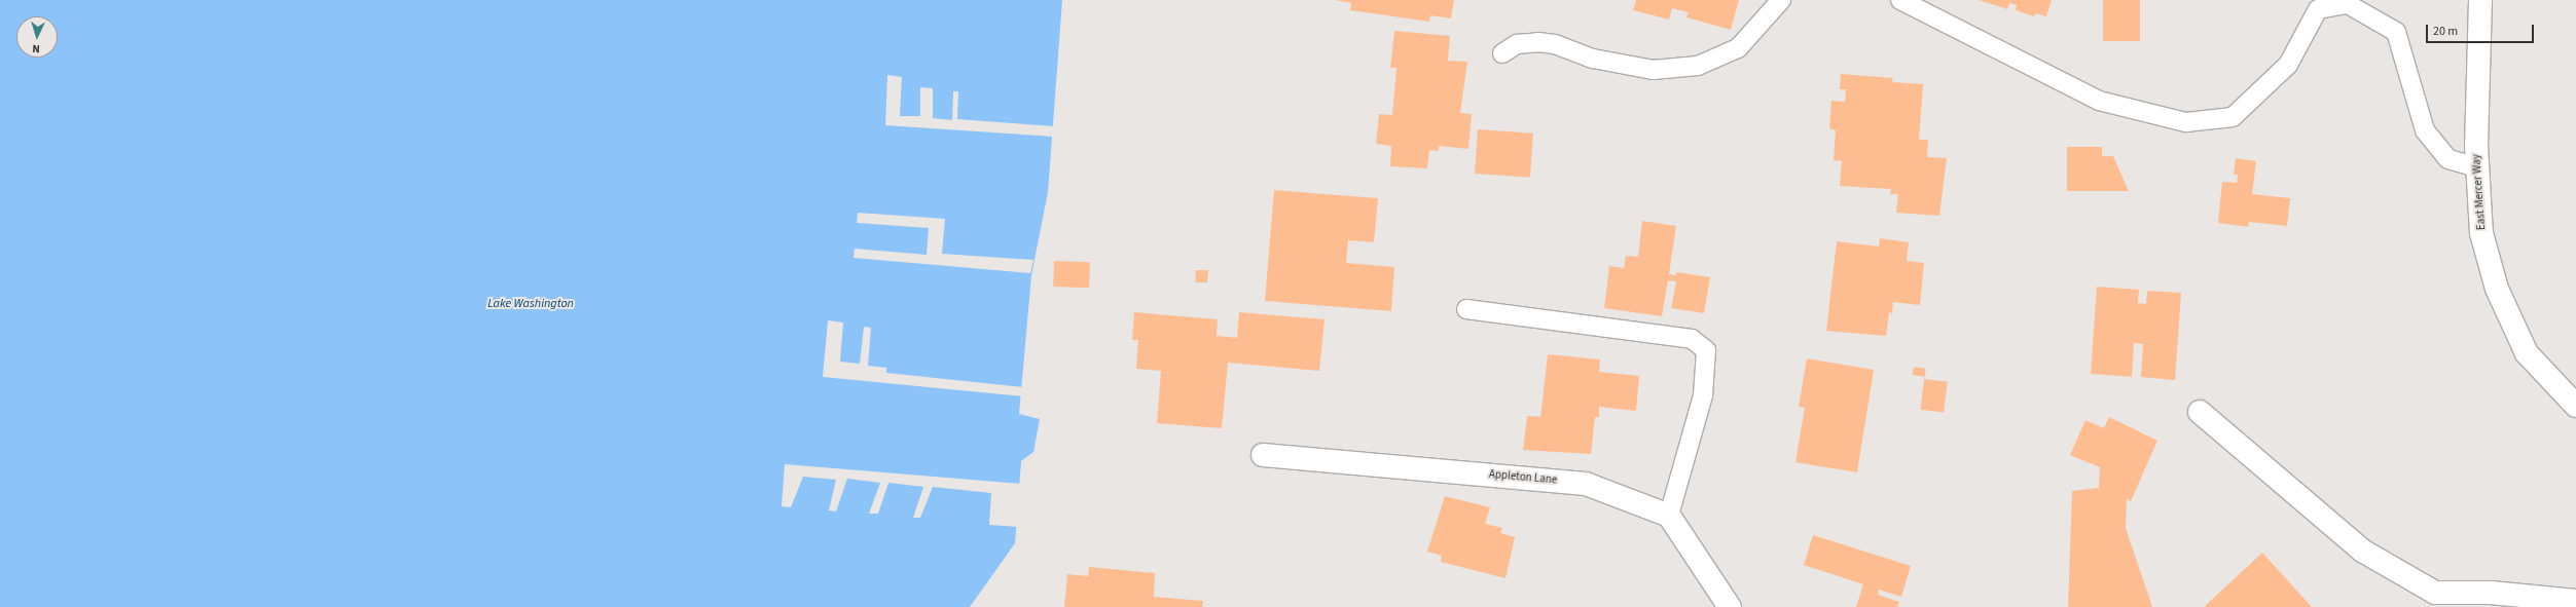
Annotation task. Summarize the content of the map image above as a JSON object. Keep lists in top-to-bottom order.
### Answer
{
  "streets": {
    "street": ["East Mercer Way", "Appleton Lane"]
  },
  "water": ["Lake Washington"],
  "scale_bar": "20 m",
  "north": "bottom"
}
